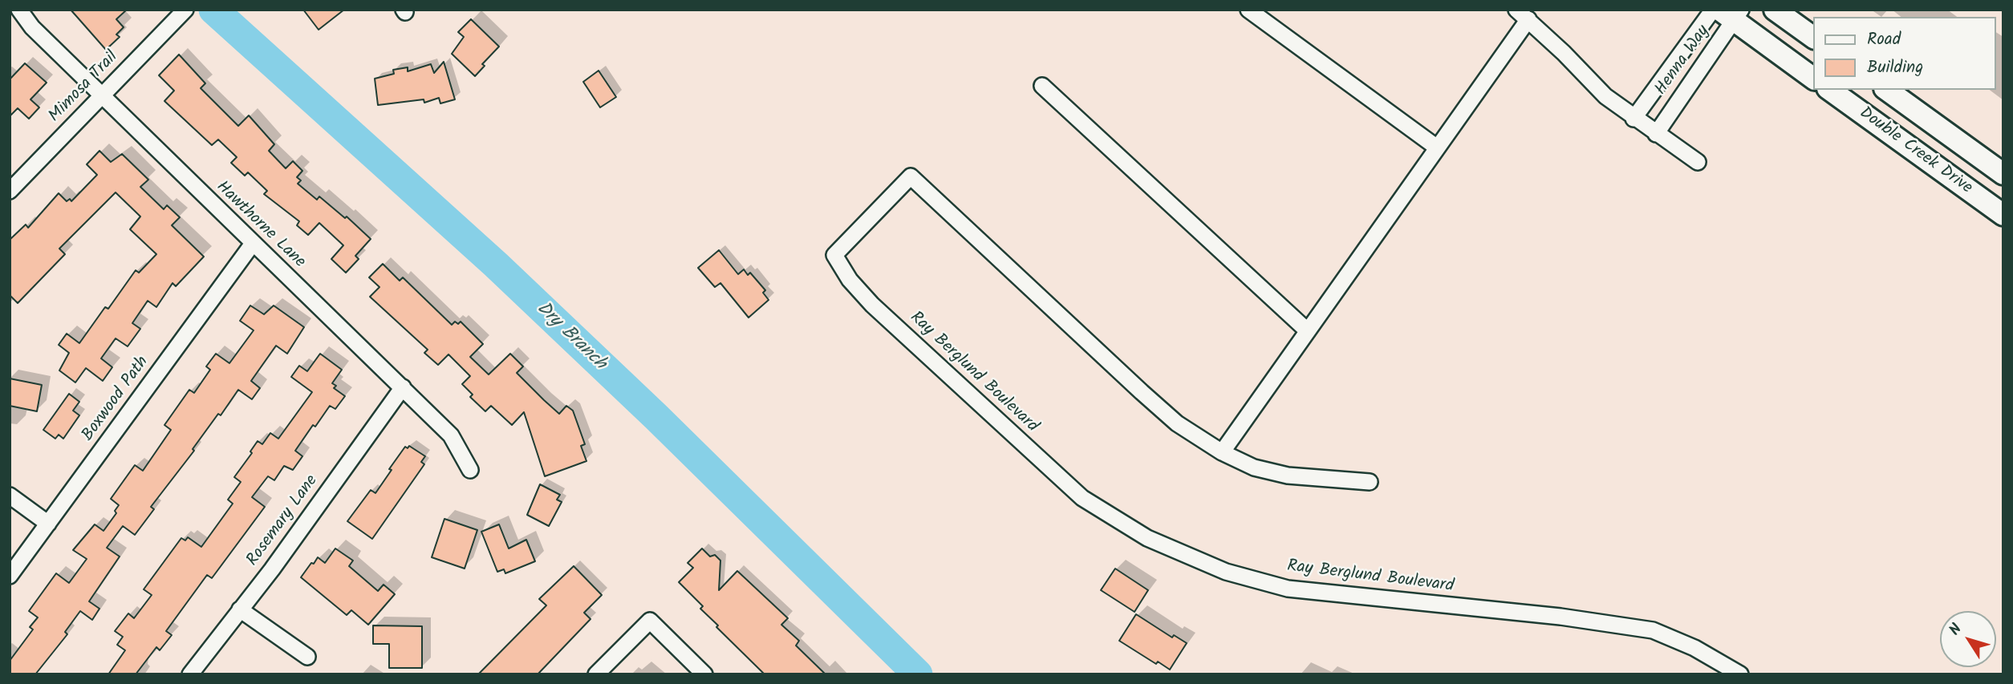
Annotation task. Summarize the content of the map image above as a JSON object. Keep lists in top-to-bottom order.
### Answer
{
  "streets": {
    "street": [
      "Henna Way",
      "Mimosa Trail",
      "Double Creek Drive",
      "Hawthorne Lane",
      "Ray Berglund Boulevard",
      "Boxwood Path",
      "Rosemary Lane"
    ]
  },
  "crossings": [
    ["Mimosa Trail", "Hawthorne Lane"],
    ["Hawthorne Lane", "Boxwood Path"],
    ["Hawthorne Lane", "Rosemary Lane"]
  ],
  "water": ["Dry Branch"],
  "legend": ["Road", "Building"],
  "north": "top left"
}
